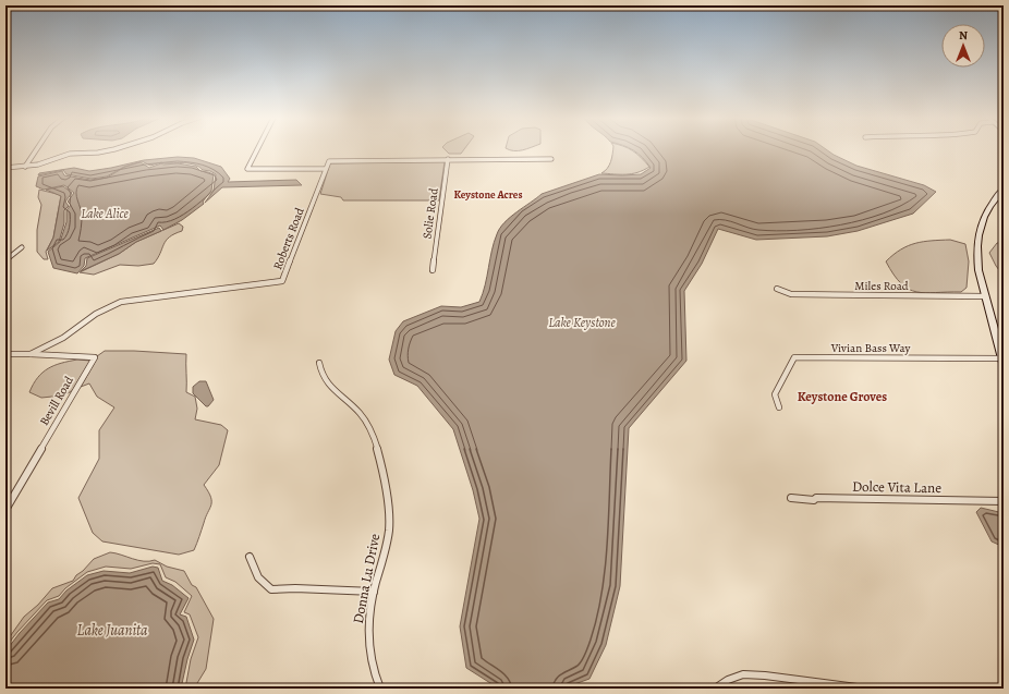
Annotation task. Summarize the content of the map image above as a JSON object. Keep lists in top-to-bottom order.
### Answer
{
  "streets": {
    "street": [
      "Solie Road",
      "Roberts Road",
      "Miles Road",
      "Vivian Bass Way",
      "Bevill Road",
      "Dolce Vita Lane",
      "Donna Lu Drive"
    ]
  },
  "crossings": [
    ["Roberts Road", "Bevill Road"]
  ],
  "districts": ["Keystone Acres", "Keystone Groves"],
  "water": ["Lake Alice", "Lake Keystone", "Lake Juanita"],
  "north": "top"
}
